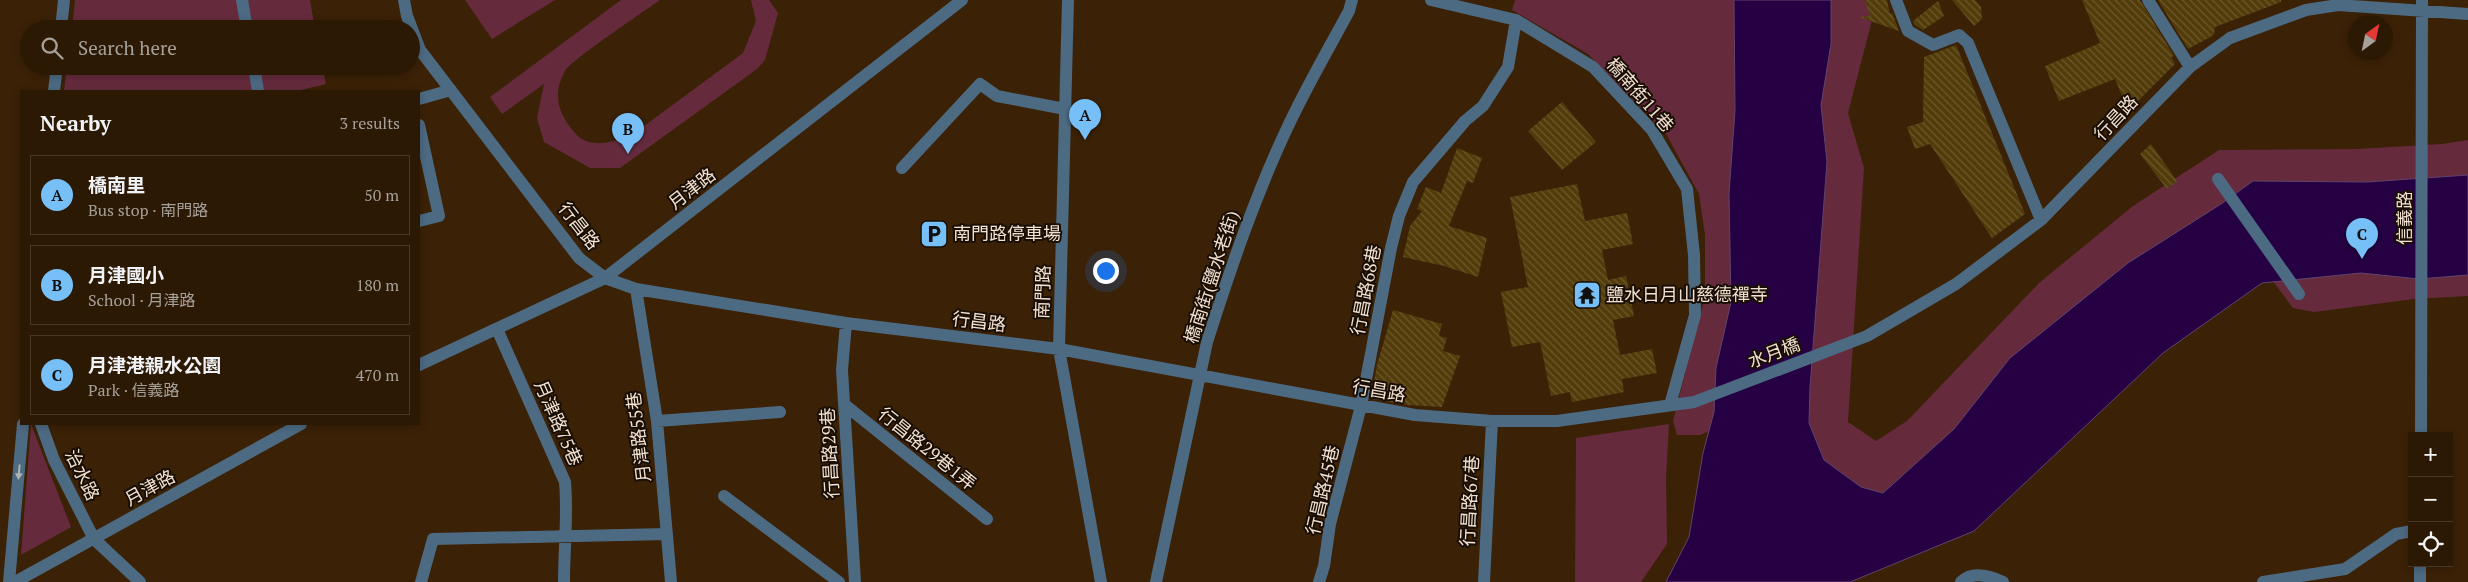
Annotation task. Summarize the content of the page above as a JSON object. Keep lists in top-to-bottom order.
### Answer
{
  "streets": {
    "street": [
      "橋南街11巷",
      "行昌路",
      "月津路",
      "信義路",
      "橋南街(鹽水老街)",
      "行昌路68巷",
      "南門路",
      "水月橋",
      "月津路75巷",
      "月津路55巷",
      "行昌路29巷1弄",
      "行昌路29巷",
      "治水路",
      "行昌路45巷",
      "行昌路67巷"
    ]
  },
  "crossings": [
    ["橋南街11巷", "行昌路"],
    ["橋南街11巷", "行昌路68巷"],
    ["行昌路", "月津路"],
    ["行昌路", "信義路"],
    ["行昌路", "橋南街(鹽水老街)"],
    ["行昌路", "行昌路68巷"],
    ["行昌路", "南門路"],
    ["行昌路", "水月橋"],
    ["行昌路", "月津路55巷"],
    ["行昌路", "行昌路29巷"],
    ["行昌路", "行昌路45巷"],
    ["行昌路", "行昌路67巷"],
    ["月津路", "月津路75巷"],
    ["月津路", "治水路"],
    ["行昌路68巷", "行昌路45巷"],
    ["行昌路29巷1弄", "行昌路29巷"]
  ],
  "places": {
    "parking": ["南門路停車場"],
    "temple": ["鹽水日月山慈德禪寺"]
  },
  "north": "top right",
  "page": {
    "search": "Search here",
    "heading": ["Nearby", "3 results"],
    "pins": ["A", "B", "C"],
    "list": [
      {
        "mark": "A",
        "name": "橋南里",
        "note": "Bus stop · 南門路",
        "value": "50 m"
      },
      {
        "mark": "B",
        "name": "月津國小",
        "note": "School · 月津路",
        "value": "180 m"
      },
      {
        "mark": "C",
        "name": "月津港親水公園",
        "note": "Park · 信義路",
        "value": "470 m"
      }
    ],
    "map_buttons": ["+", "−"]
  }
}
